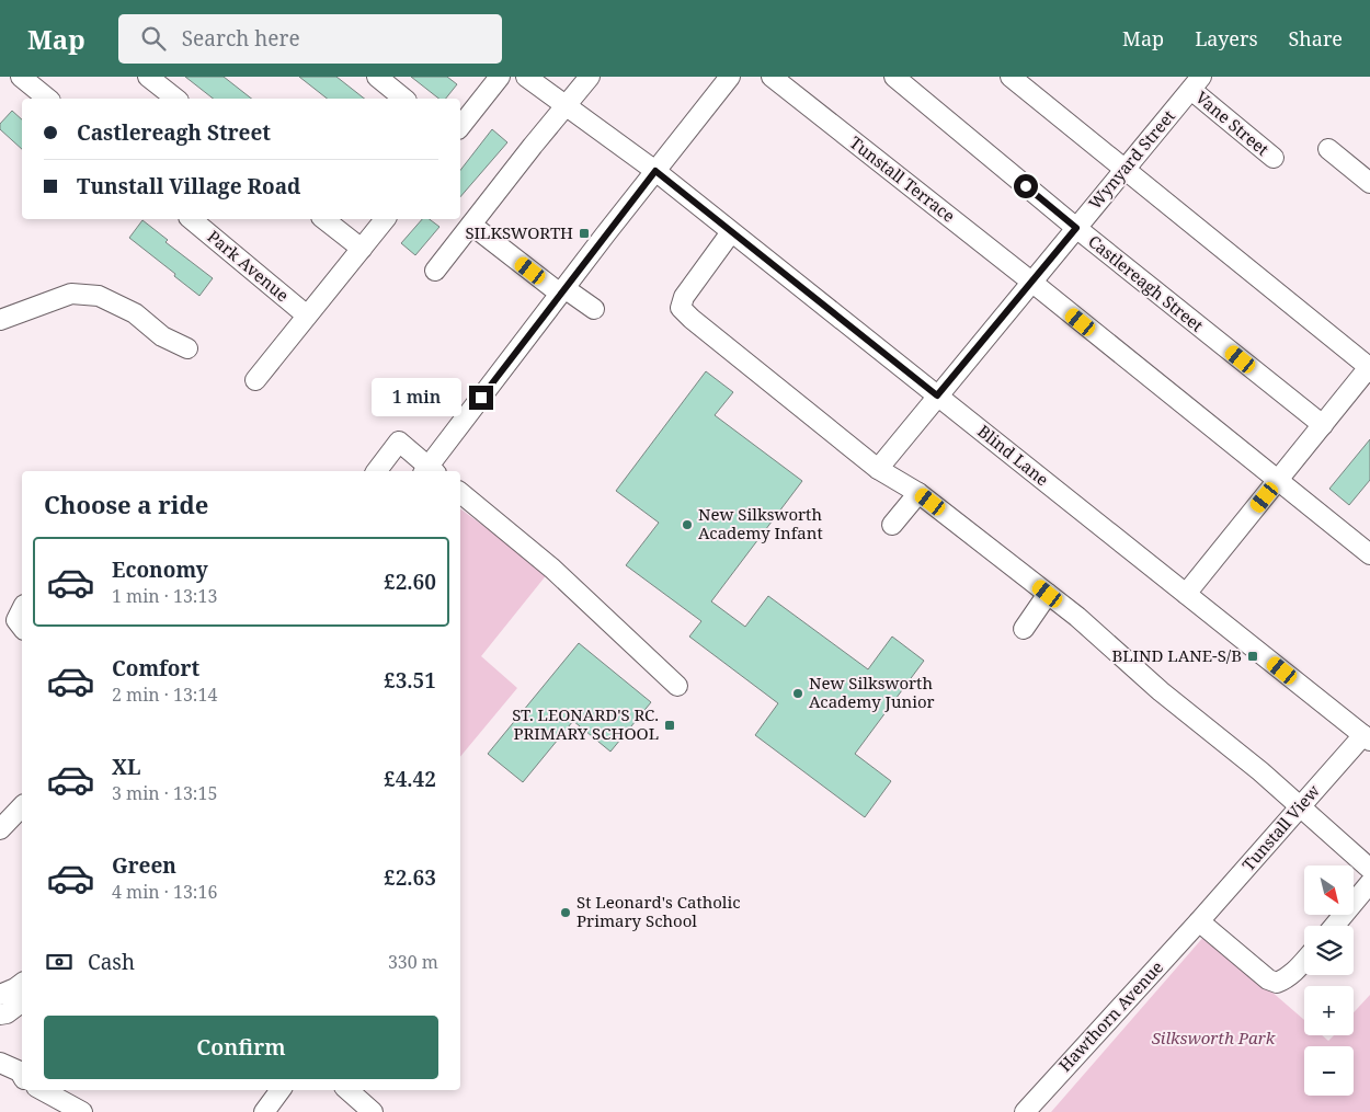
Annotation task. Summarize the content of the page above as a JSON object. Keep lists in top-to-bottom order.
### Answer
{
  "streets": {
    "street": [
      "Vane Street",
      "Wynyard Street",
      "Tunstall Terrace",
      "Park Avenue",
      "Castlereagh Street",
      "Blind Lane",
      "Tunstall View",
      "Hawthorn Avenue"
    ]
  },
  "crossings": [
    ["Vane Street", "Wynyard Street"],
    ["Wynyard Street", "Tunstall Terrace"],
    ["Wynyard Street", "Castlereagh Street"],
    ["Wynyard Street", "Blind Lane"],
    ["Blind Lane", "Tunstall View"],
    ["Tunstall View", "Hawthorn Avenue"]
  ],
  "parks": ["Silksworth Park"],
  "places": {
    "transit": ["SILKSWORTH", "BLIND LANE-S/B", "ST. LEONARD'S RC. PRIMARY SCHOOL"],
    "other": ["New Silksworth Academy Infant", "New Silksworth Academy Junior", "St Leonard's Catholic Primary School"]
  },
  "north": "bottom right",
  "page": {
    "header": "Map",
    "search": "Search here",
    "nav": ["Map", "Layers", "Share"],
    "banner": ["Castlereagh Street", "Tunstall Village Road"],
    "bubble": "1 min",
    "heading": "Choose a ride",
    "list": [
      {
        "name": "Economy",
        "note": "1 min · 13:13",
        "value": "£2.60"
      },
      {
        "name": "Comfort",
        "note": "2 min · 13:14",
        "value": "£3.51"
      },
      {
        "name": "XL",
        "note": "3 min · 13:15",
        "value": "£4.42"
      },
      {
        "name": "Green",
        "note": "4 min · 13:16",
        "value": "£2.63"
      }
    ],
    "map_buttons": ["+", "−"],
    "pay": ["Cash", "330 m"],
    "buttons": "Confirm"
  }
}
